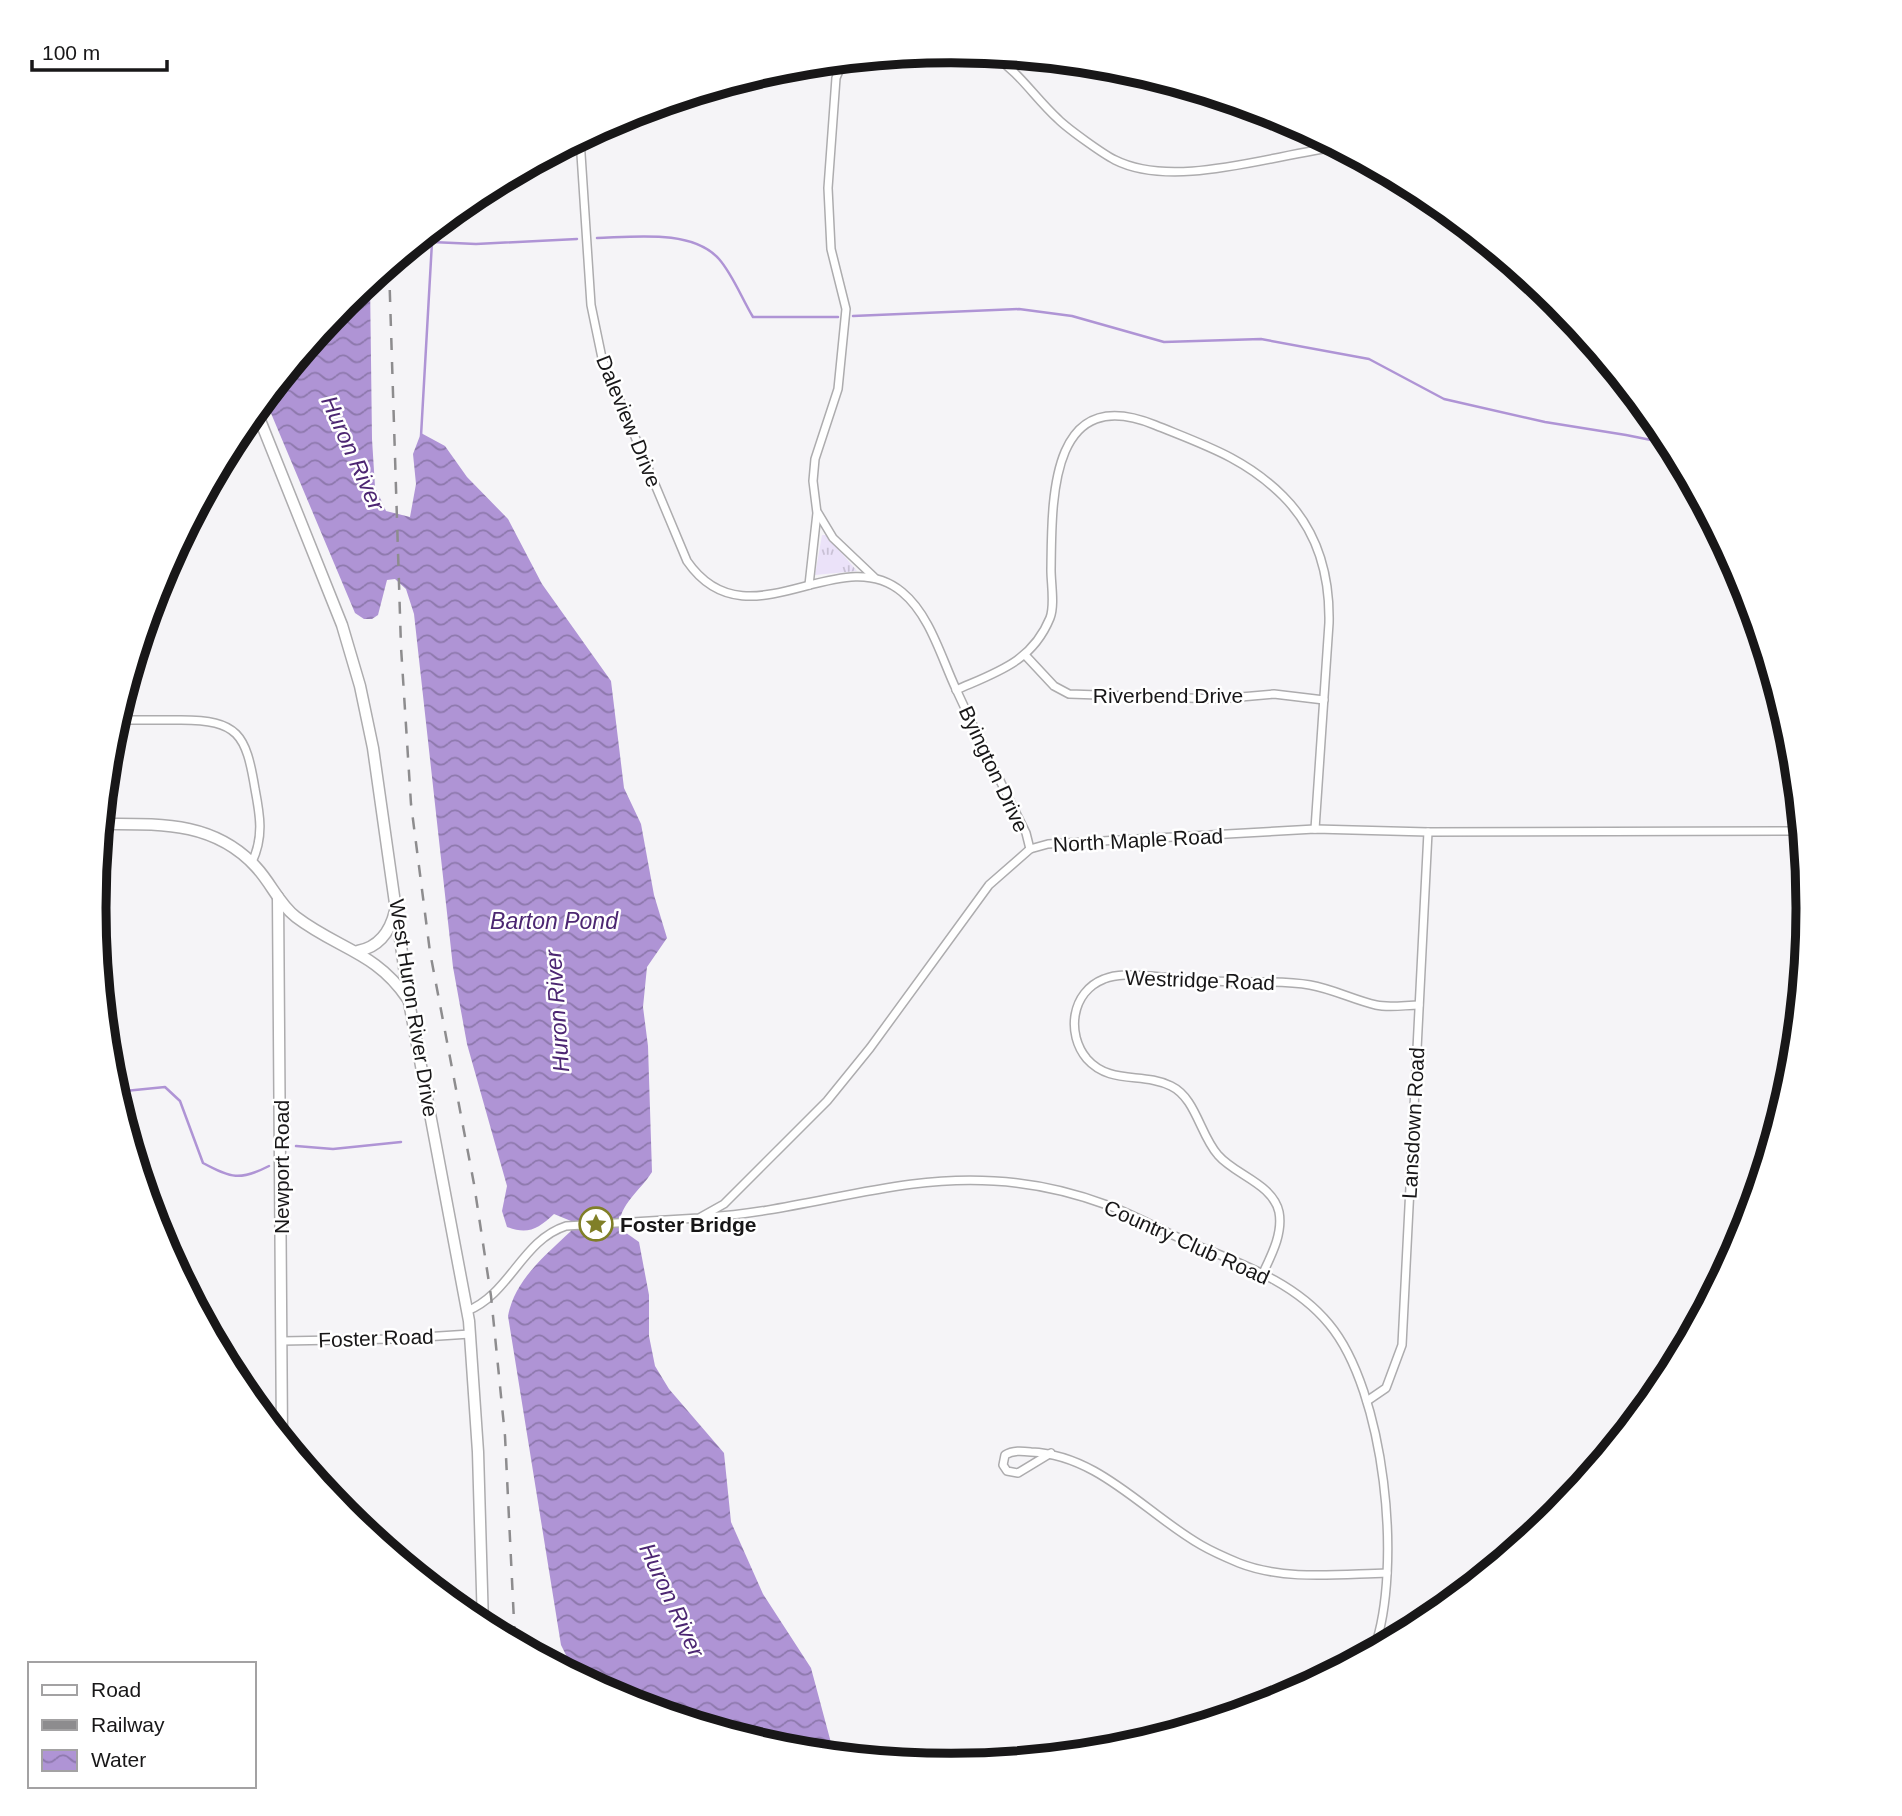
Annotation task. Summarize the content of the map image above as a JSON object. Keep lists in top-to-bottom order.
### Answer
{
  "streets": {
    "street": [
      "Daleview Drive",
      "Riverbend Drive",
      "Byington Drive",
      "North Maple Road",
      "Westridge Road",
      "West Huron River Drive",
      "Lansdown Road",
      "Newport Road",
      "Country Club Road",
      "Foster Road"
    ]
  },
  "crossings": [
    ["Daleview Drive", "Byington Drive"],
    ["Byington Drive", "North Maple Road"],
    ["North Maple Road", "West Huron River Drive"],
    ["North Maple Road", "Lansdown Road"],
    ["North Maple Road", "Country Club Road"],
    ["Westridge Road", "Lansdown Road"],
    ["Westridge Road", "Country Club Road"],
    ["West Huron River Drive", "Foster Road"],
    ["Lansdown Road", "Country Club Road"],
    ["Newport Road", "Foster Road"]
  ],
  "water": ["Huron River", "Barton Pond"],
  "places": {
    "place": ["Foster Bridge"]
  },
  "legend": ["Road", "Railway", "Water"],
  "scale_bar": "100 m"
}
